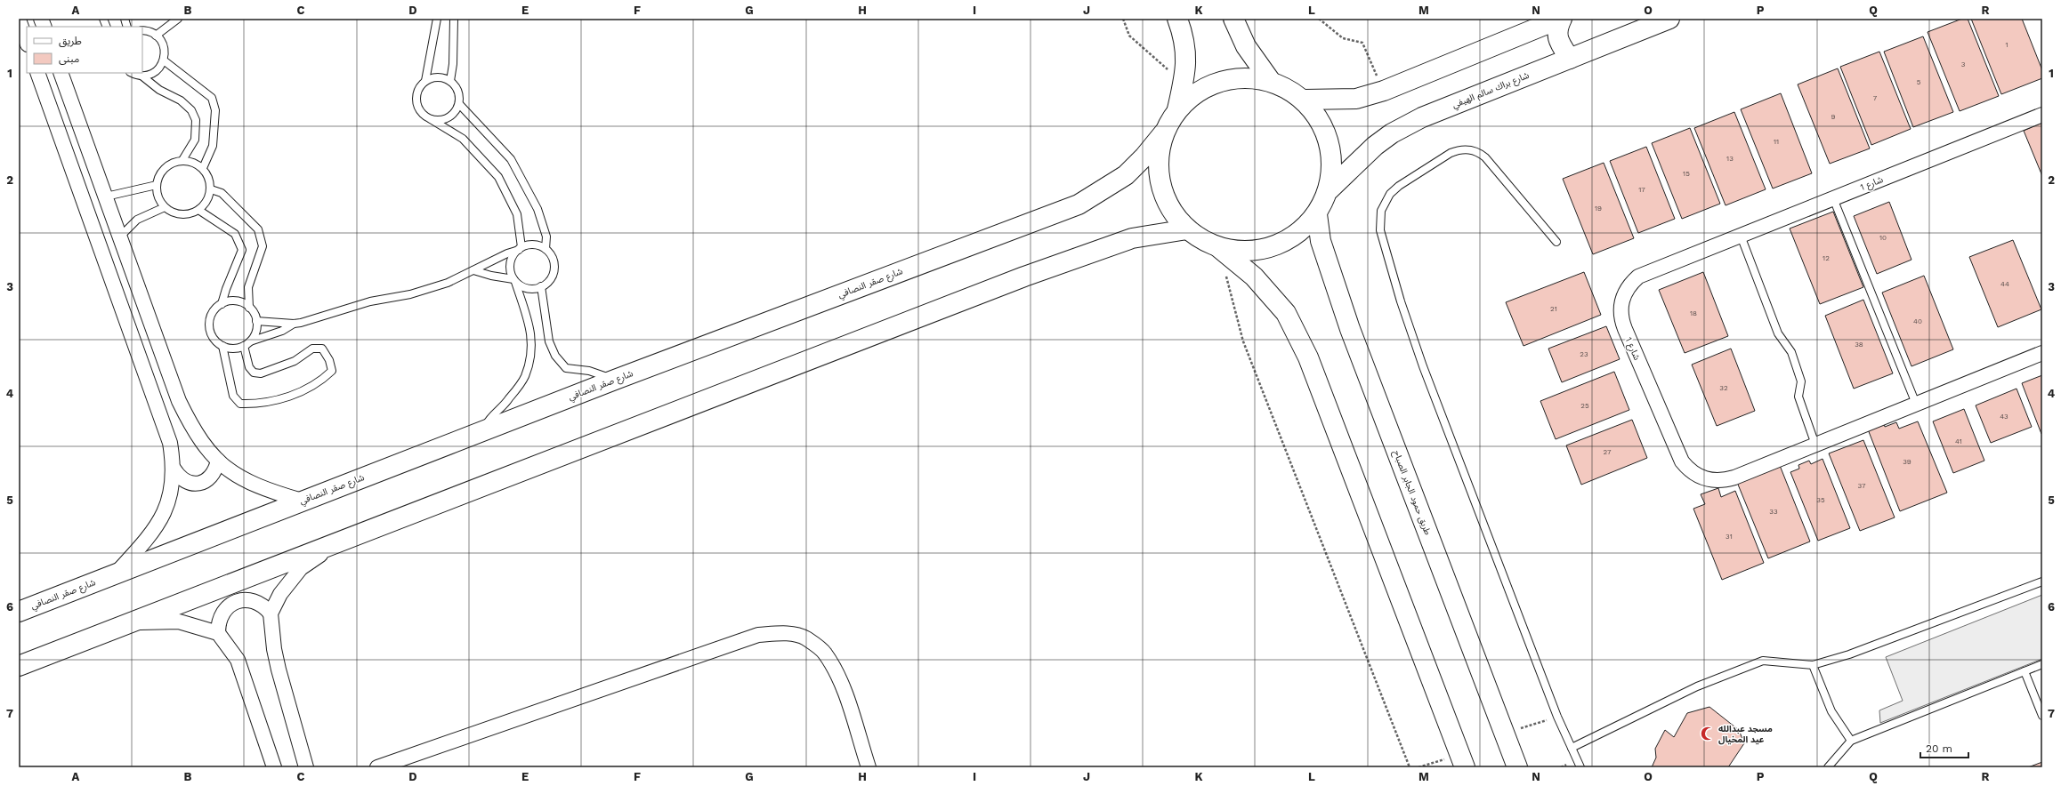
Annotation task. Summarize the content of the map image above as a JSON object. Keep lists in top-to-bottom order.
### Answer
{
  "streets": {
    "main road": ["شارع براك سالم الهيفي", "شارع صقر النصافي", "طريق حمود الجابر الصباح"],
    "street": ["شارع 1"]
  },
  "places": {
    "mosque": ["مسجد عبدالله عيد المخيال"]
  },
  "house_numbers": [
    "1",
    "3",
    "5",
    "7",
    "9",
    "11",
    "13",
    "15",
    "17",
    "19",
    "10",
    "12",
    "44",
    "21",
    "18",
    "40",
    "38",
    "23",
    "32",
    "25",
    "43",
    "41",
    "27",
    "39",
    "37",
    "35",
    "33",
    "31"
  ],
  "legend": ["طريق", "مبنى"],
  "scale_bar": "20 m",
  "grid": {
    "columns": [
      "A",
      "B",
      "C",
      "D",
      "E",
      "F",
      "G",
      "H",
      "I",
      "J",
      "K",
      "L",
      "M",
      "N",
      "O",
      "P",
      "Q",
      "R"
    ],
    "rows": [
      "1",
      "2",
      "3",
      "4",
      "5",
      "6",
      "7"
    ]
  }
}
